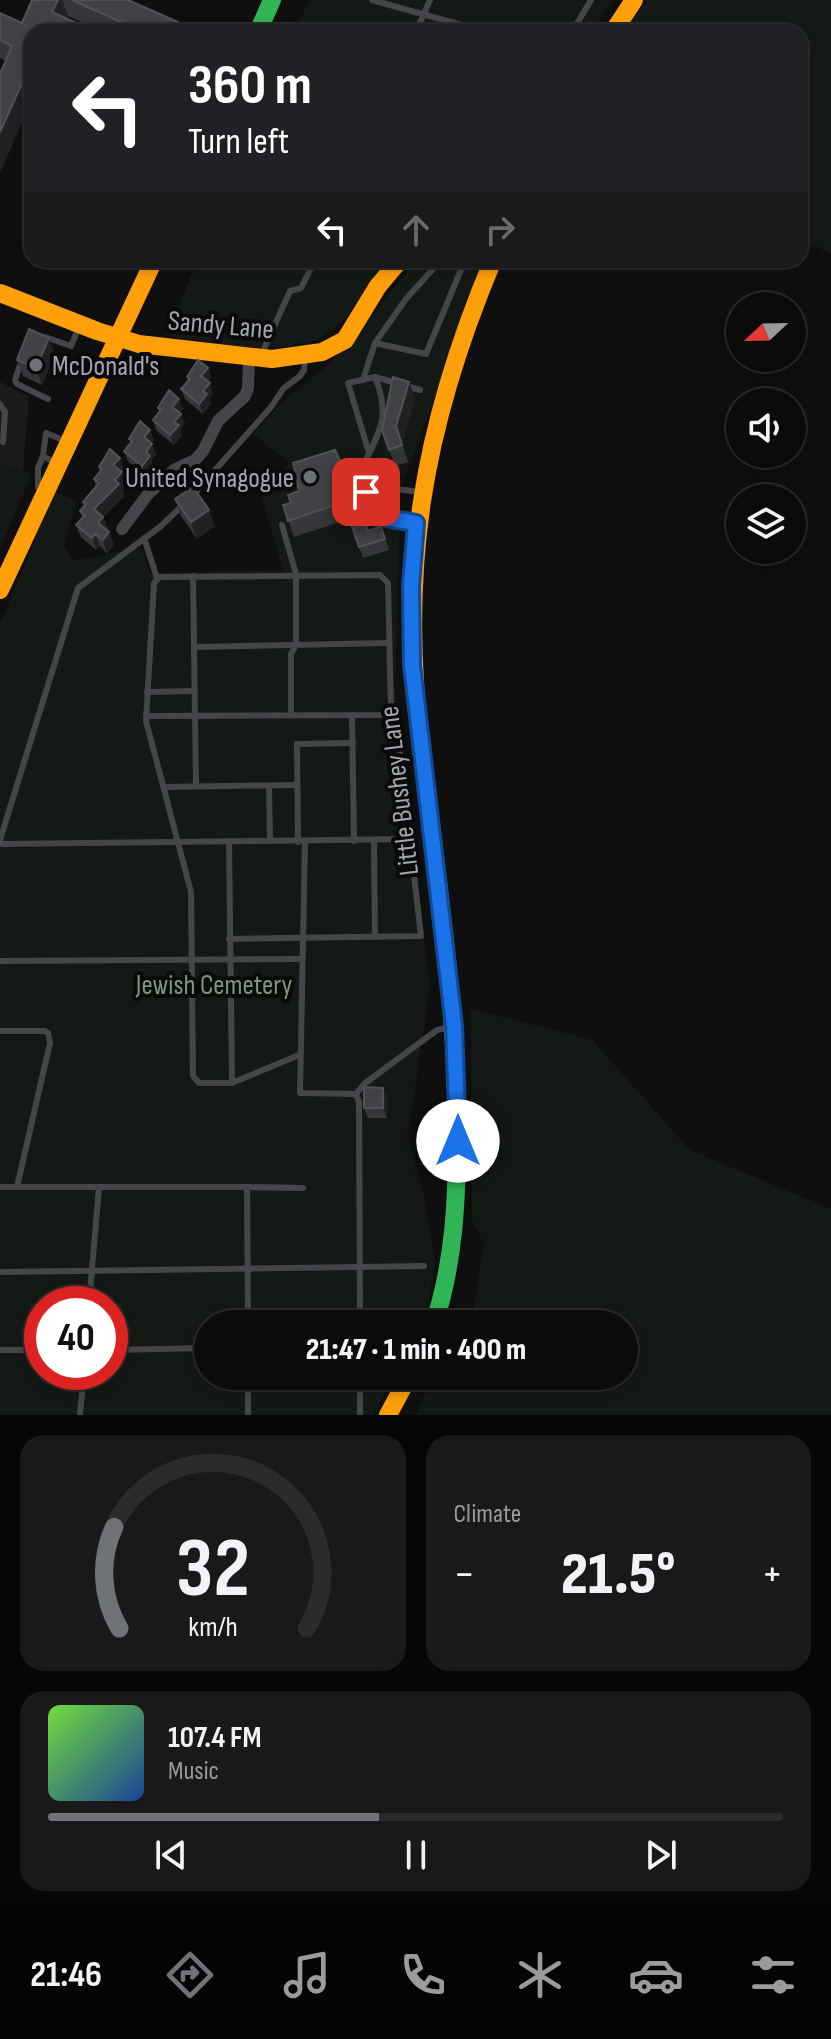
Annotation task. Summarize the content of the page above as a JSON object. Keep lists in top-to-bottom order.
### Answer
{
  "streets": {
    "main road": ["Sandy Lane", "Little Bushey Lane"]
  },
  "parks": ["Jewish Cemetery"],
  "places": ["McDonald's", "United Synagogue"],
  "north": "left",
  "page": {
    "turn": ["360 m", "Turn left"],
    "limit": "40",
    "trip": "21:47 · 1 min · 400 m",
    "tile": "Climate",
    "heat": ["−", "21.5°", "+"],
    "song": ["107.4 FM", "Music"],
    "tabs": "21:46",
    "gauge": ["32", "km/h"]
  }
}
